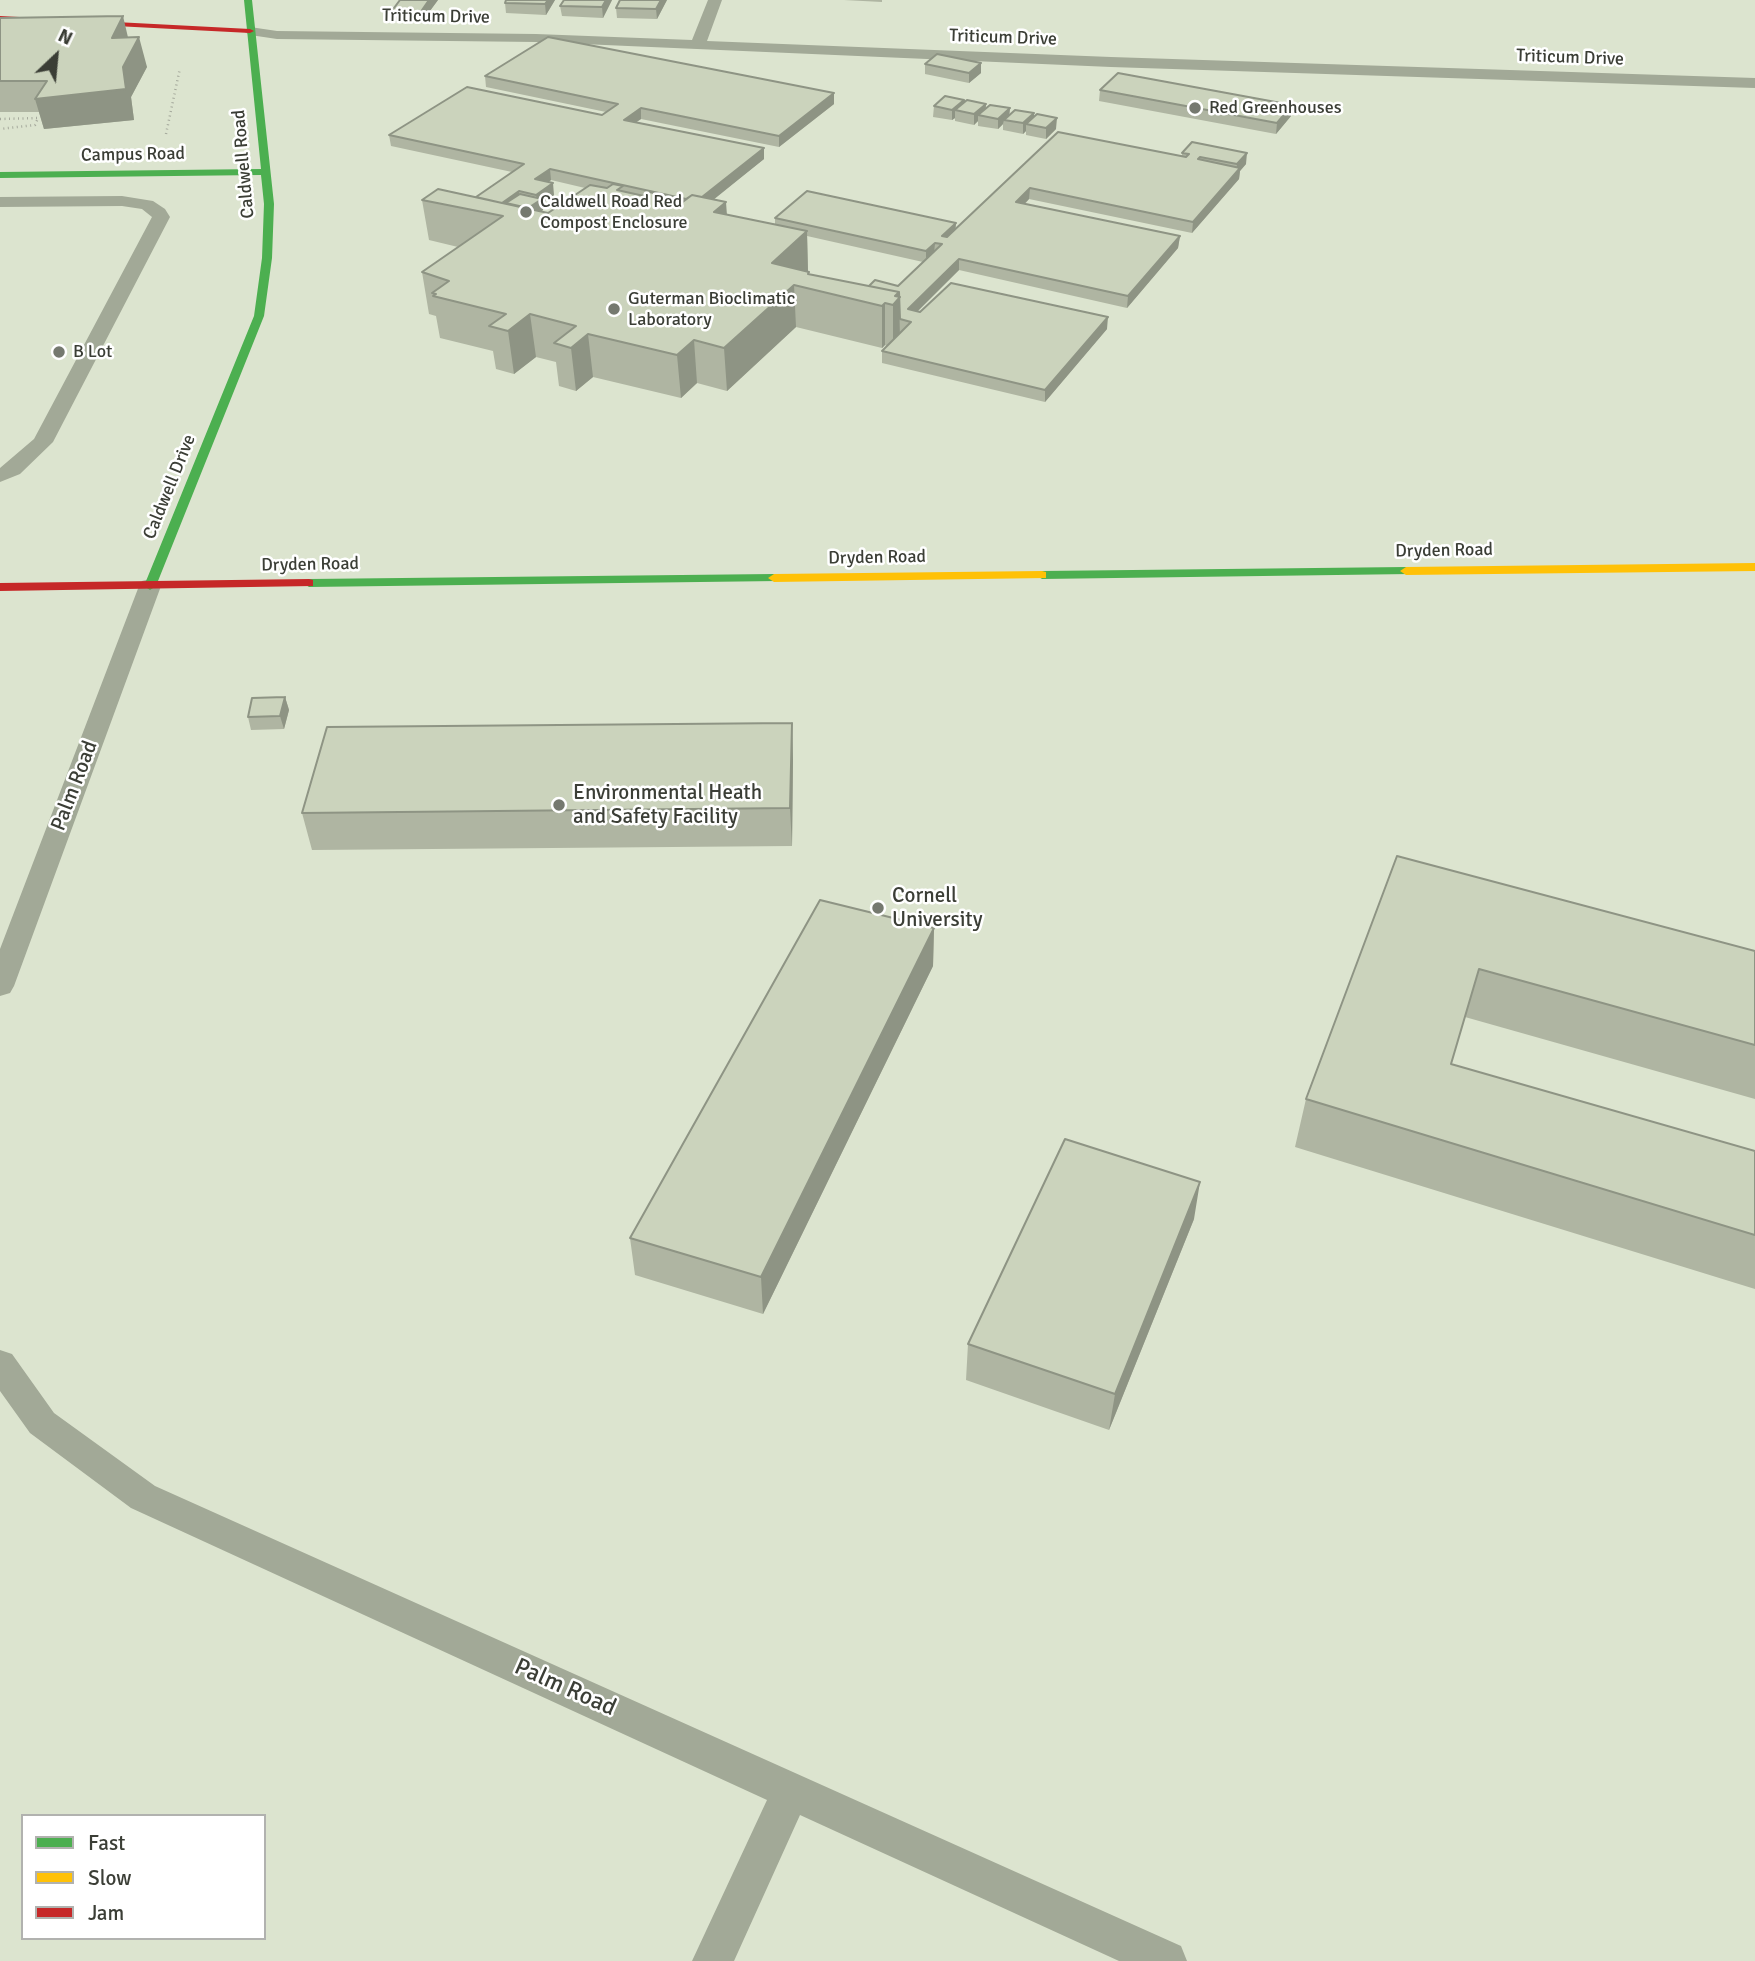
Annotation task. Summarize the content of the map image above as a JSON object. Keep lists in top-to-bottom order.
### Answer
{
  "streets": {
    "street": [
      "Campus Road",
      "Caldwell Road",
      "Caldwell Drive",
      "Dryden Road"
    ],
    "lane": ["Triticum Drive", "Palm Road"]
  },
  "crossings": [
    ["Triticum Drive", "Caldwell Road"],
    ["Campus Road", "Caldwell Road"],
    ["Caldwell Road", "Caldwell Drive"],
    ["Caldwell Drive", "Dryden Road"],
    ["Caldwell Drive", "Palm Road"],
    ["Dryden Road", "Palm Road"]
  ],
  "places": [
    "Red Greenhouses",
    "Caldwell Road Red Compost Enclosure",
    "Guterman Bioclimatic Laboratory",
    "B Lot",
    "Environmental Heath and Safety Facility",
    "Cornell University"
  ],
  "legend": ["Fast", "Slow", "Jam"],
  "north": "top right"
}
